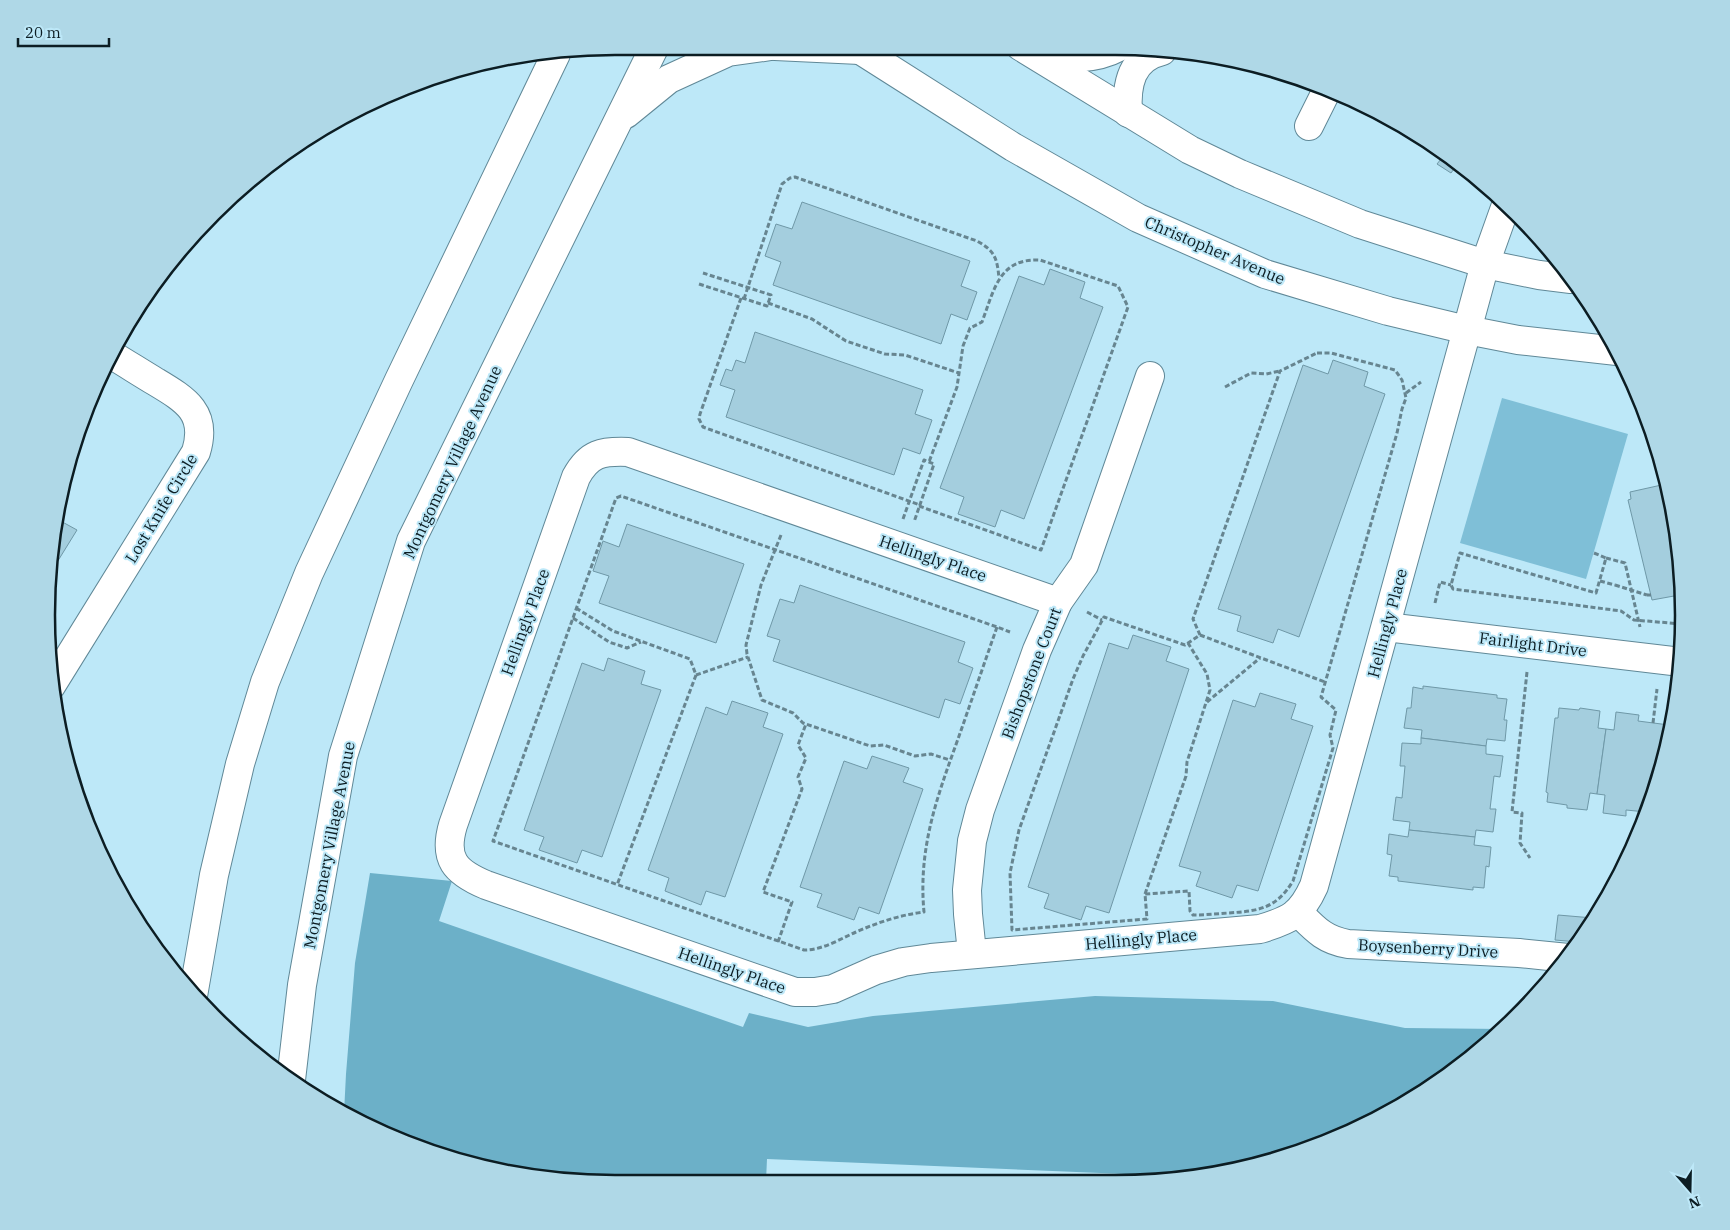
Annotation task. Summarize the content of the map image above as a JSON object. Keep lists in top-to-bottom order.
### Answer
{
  "streets": {
    "street": [
      "Christopher Avenue",
      "Montgomery Village Avenue",
      "Lost Knife Circle",
      "Hellingly Place",
      "Fairlight Drive",
      "Bishopstone Court",
      "Boysenberry Drive"
    ]
  },
  "crossings": [
    ["Christopher Avenue", "Hellingly Place"],
    ["Hellingly Place", "Fairlight Drive"],
    ["Hellingly Place", "Bishopstone Court"],
    ["Hellingly Place", "Boysenberry Drive"]
  ],
  "scale_bar": "20 m",
  "north": "bottom"
}
